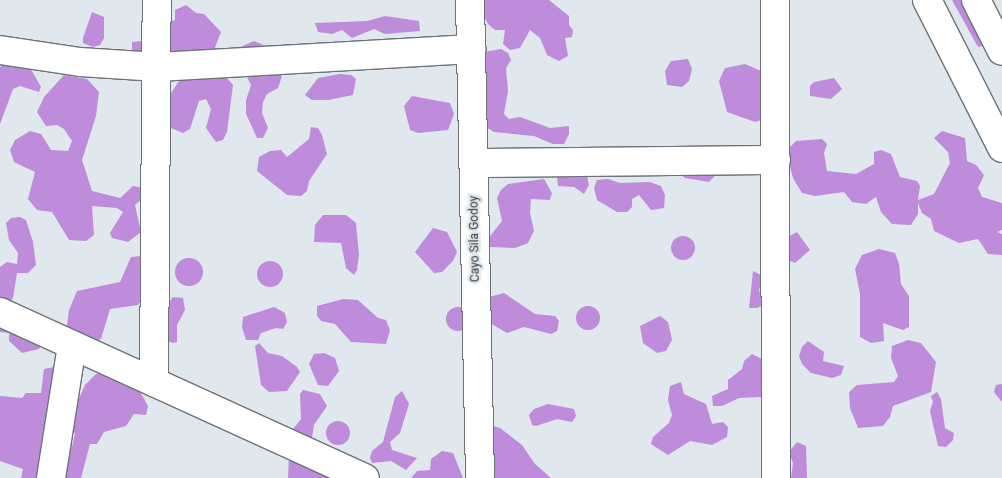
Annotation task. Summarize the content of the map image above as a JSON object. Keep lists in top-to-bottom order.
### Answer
{
  "streets": {
    "street": ["Cayo Sila Godoy"]
  }
}
